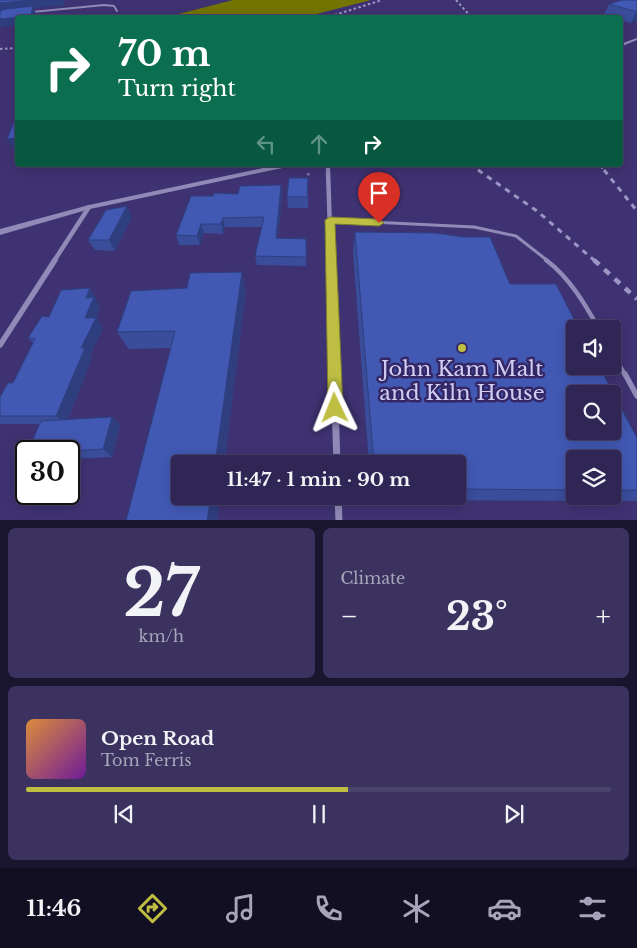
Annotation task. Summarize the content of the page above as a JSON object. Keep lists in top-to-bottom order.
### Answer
{
  "places": ["John Kam Malt and Kiln House"],
  "page": {
    "turn": ["70 m", "Turn right"],
    "limit": "30",
    "trip": "11:47 · 1 min · 90 m",
    "tile": [
      ["27", "km/h"],
      "Climate"
    ],
    "heat": ["−", "23°", "+"],
    "song": ["Open Road", "Tom Ferris"],
    "tabs": "11:46"
  }
}
